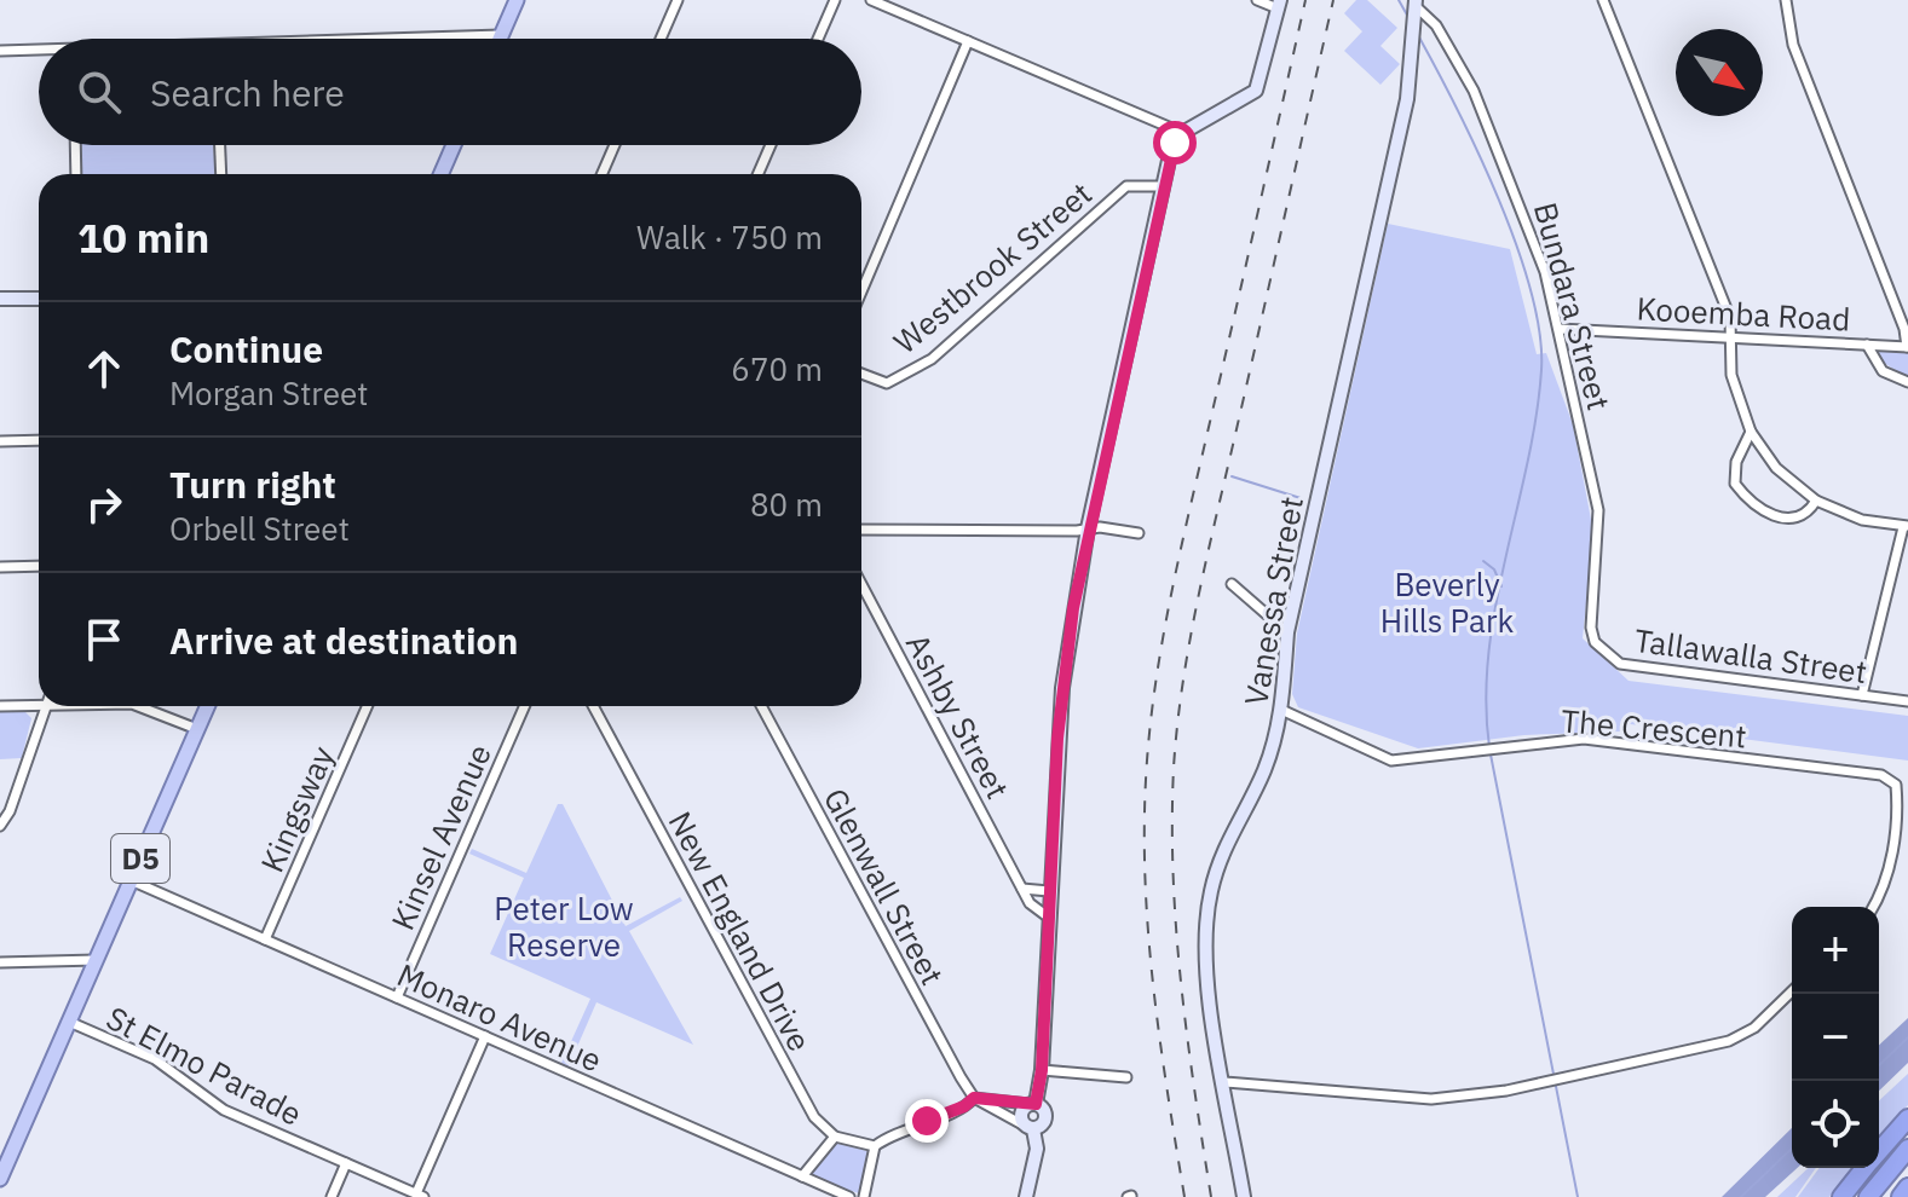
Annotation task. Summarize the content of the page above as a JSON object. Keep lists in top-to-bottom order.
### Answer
{
  "streets": {
    "main road": ["D5"],
    "street": [
      "Westbrook Street",
      "Bundara Street",
      "Kooemba Road",
      "Vanessa Street",
      "Tallawalla Street",
      "Ashby Street",
      "The Crescent",
      "Kingsway",
      "Kinsel Avenue",
      "Glenwall Street",
      "New England Drive",
      "Monaro Avenue",
      "St Elmo Parade"
    ]
  },
  "crossings": [
    ["Bundara Street", "Kooemba Road"],
    ["Bundara Street", "Vanessa Street"],
    ["Bundara Street", "Tallawalla Street"],
    ["Vanessa Street", "The Crescent"],
    ["Kingsway", "Monaro Avenue"],
    ["Kinsel Avenue", "Monaro Avenue"],
    ["D5", "Monaro Avenue"],
    ["D5", "St Elmo Parade"]
  ],
  "parks": ["Beverly Hills Park", "Peter Low Reserve"],
  "north": "bottom right",
  "page": {
    "search": "Search here",
    "heading": ["10 min", "Walk · 750 m"],
    "list": [
      ["Continue", "Morgan Street", "670 m"],
      ["Turn right", "Orbell Street", "80 m"],
      "Arrive at destination"
    ],
    "map_buttons": ["+", "−"]
  }
}
